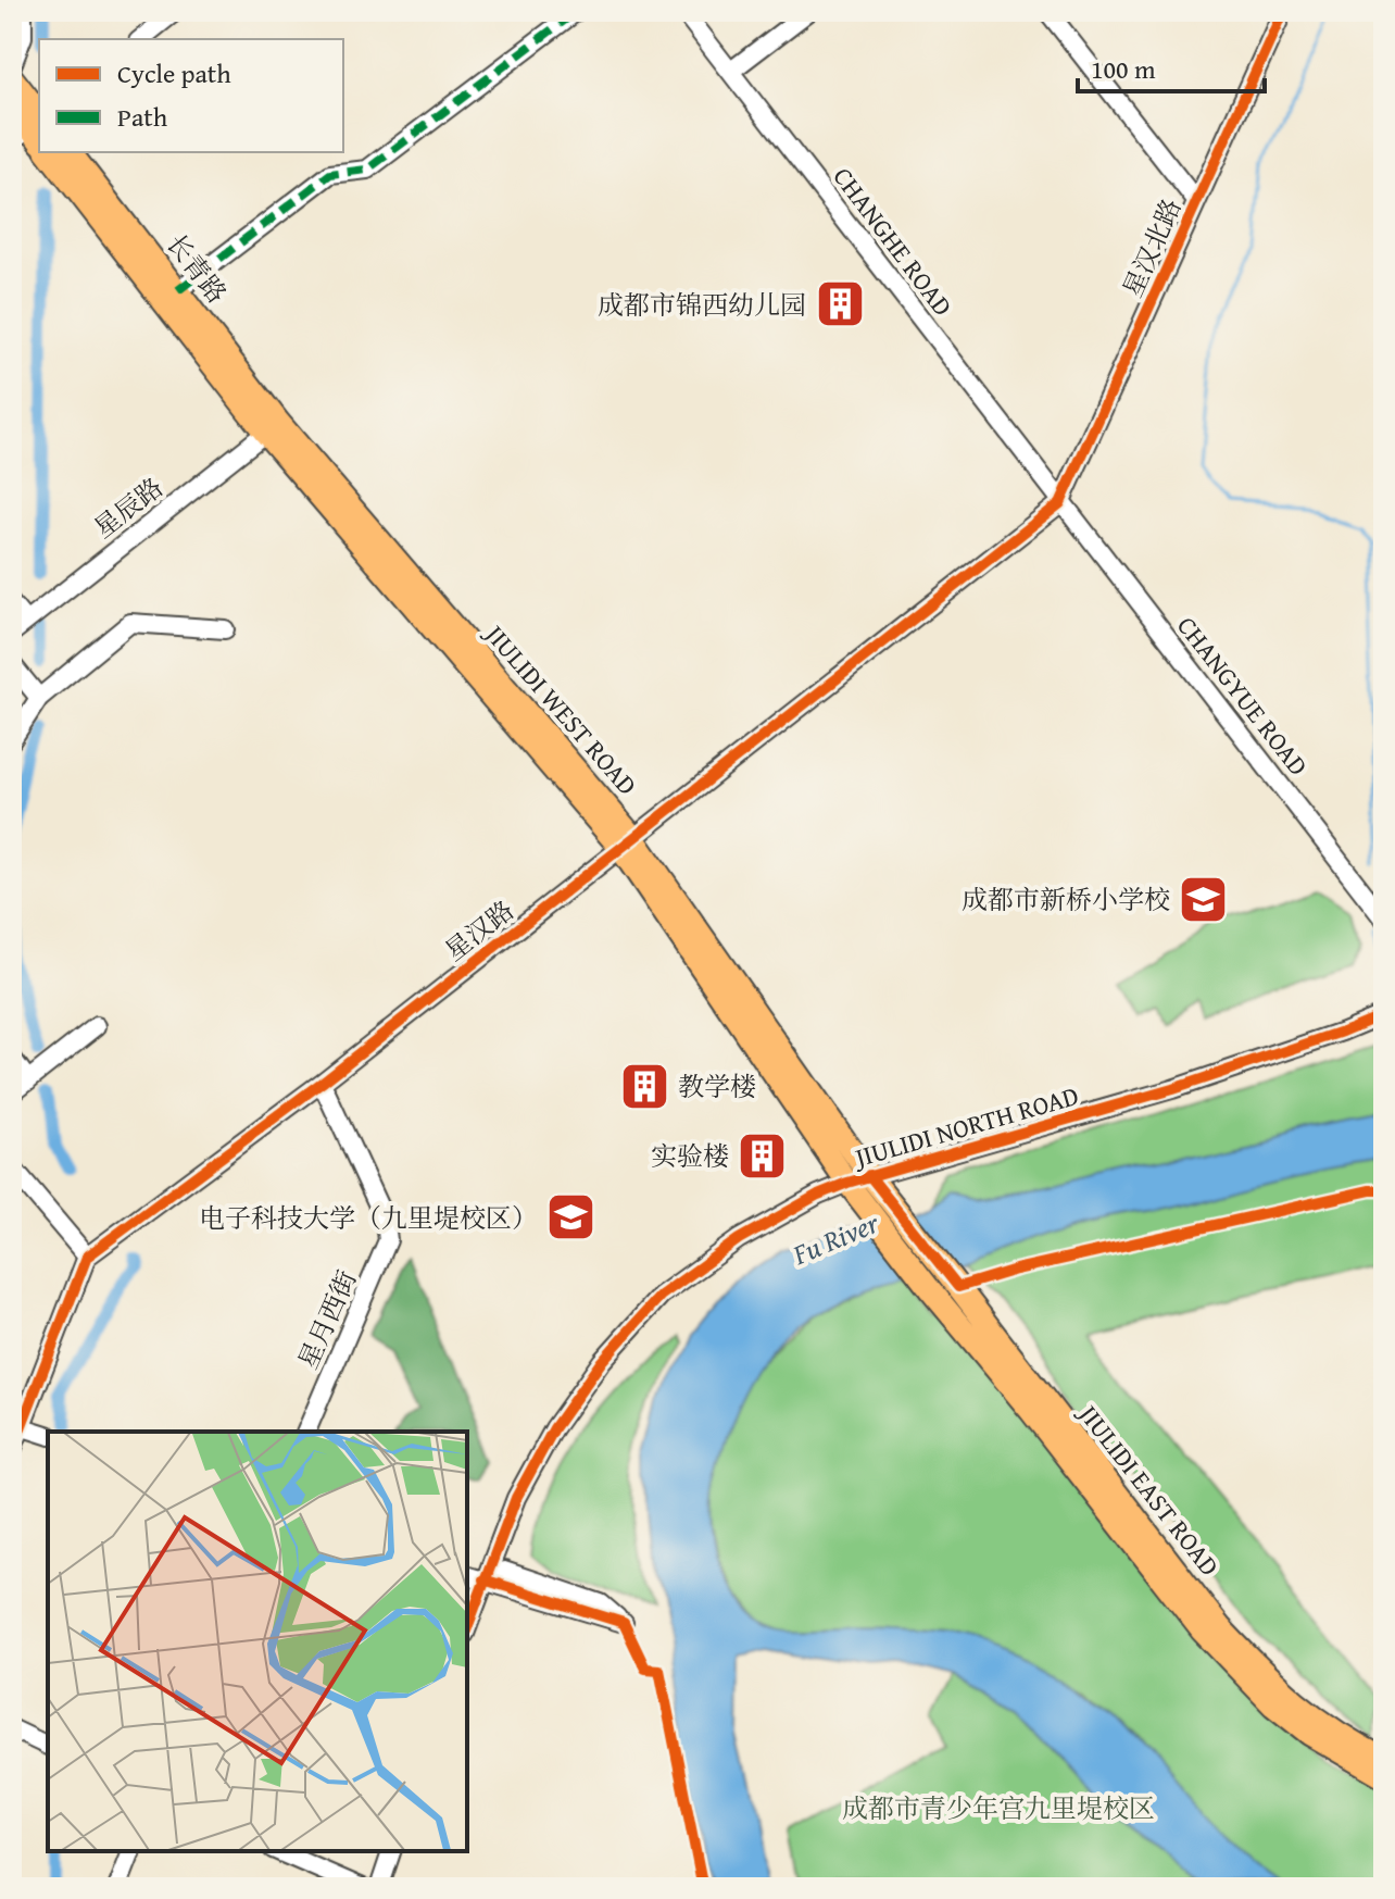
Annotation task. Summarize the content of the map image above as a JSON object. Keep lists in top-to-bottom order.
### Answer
{
  "streets": {
    "main road": ["长青路", "JIULIDI WEST ROAD", "JIULIDI EAST ROAD"],
    "street": [
      "CHANGHE ROAD",
      "星汉北路",
      "星辰路",
      "CHANGYUE ROAD",
      "星汉路",
      "JIULIDI NORTH ROAD",
      "星月西街"
    ]
  },
  "crossings": [
    ["CHANGHE ROAD", "星汉北路"],
    ["CHANGHE ROAD", "CHANGYUE ROAD"],
    ["CHANGHE ROAD", "星汉路"],
    ["星汉北路", "CHANGYUE ROAD"],
    ["星汉北路", "星汉路"],
    ["长青路", "星辰路"],
    ["长青路", "JIULIDI WEST ROAD"],
    ["星辰路", "JIULIDI WEST ROAD"],
    ["CHANGYUE ROAD", "星汉路"],
    ["JIULIDI WEST ROAD", "星汉路"],
    ["JIULIDI WEST ROAD", "JIULIDI NORTH ROAD"],
    ["JIULIDI WEST ROAD", "JIULIDI EAST ROAD"],
    ["星汉路", "星月西街"]
  ],
  "water": ["Fu River"],
  "parks": ["成都市青少年宫九里堤校区"],
  "places": {
    "building": ["成都市锦西幼儿园", "教学楼", "实验楼"],
    "school or university": ["成都市新桥小学校", "电子科技大学（九里堤校区）"]
  },
  "legend": ["Cycle path", "Path"],
  "scale_bar": "100 m"
}
